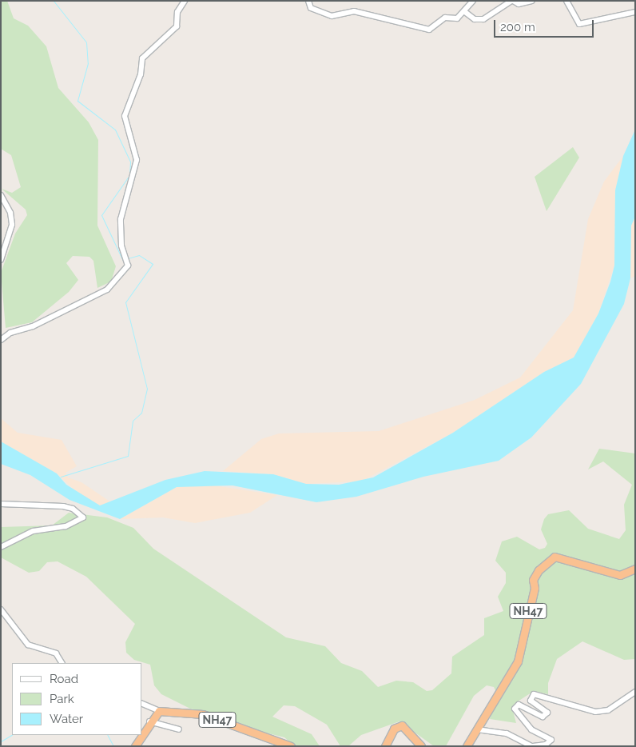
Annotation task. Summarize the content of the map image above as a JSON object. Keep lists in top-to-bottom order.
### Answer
{
  "streets": {
    "highway": ["NH47"]
  },
  "legend": ["Road", "Park", "Water"],
  "scale_bar": "200 m"
}
